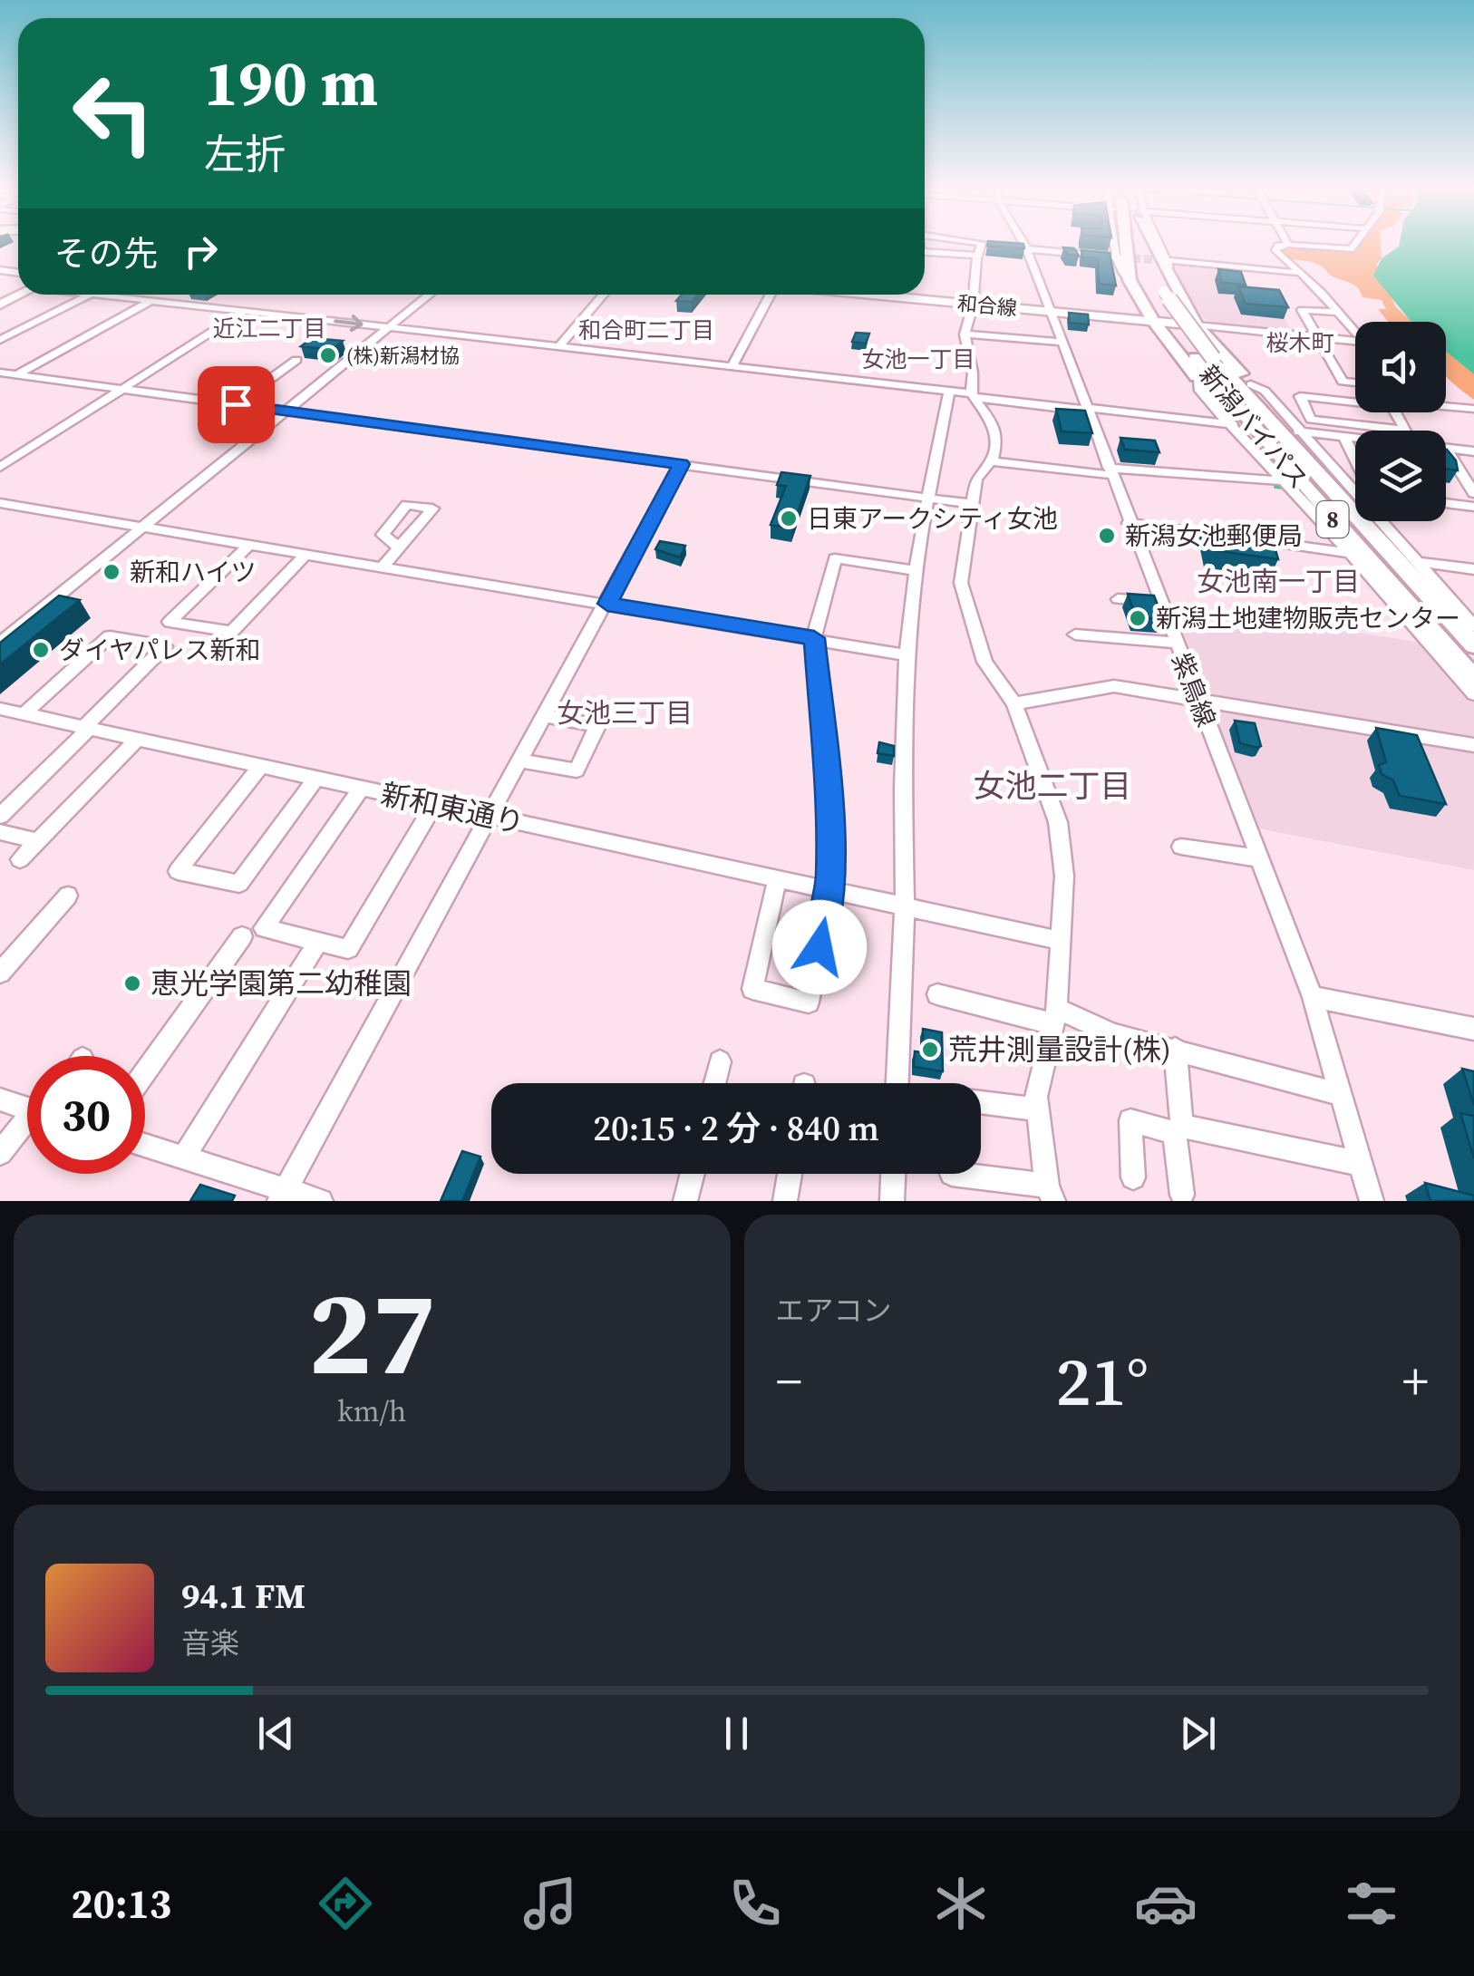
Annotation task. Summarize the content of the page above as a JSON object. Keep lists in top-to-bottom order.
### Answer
{
  "streets": {
    "highway": ["新潟バイパス", "8"],
    "main road": ["和合線"],
    "street": ["紫鳥線", "新和東通り"]
  },
  "crossings": [
    ["和合線", "紫鳥線"]
  ],
  "districts": [
    "近江二丁目",
    "和合町二丁目",
    "桜木町",
    "女池一丁目",
    "女池南一丁目",
    "女池三丁目",
    "女池二丁目"
  ],
  "places": [
    "(株)新潟材協",
    "日東アークシティ女池",
    "新潟女池郵便局",
    "新和ハイツ",
    "新潟土地建物販売センター",
    "ダイヤパレス新和",
    "恵光学園第二幼稚園",
    "荒井測量設計(株)"
  ],
  "page": {
    "turn": ["190 m", "左折"],
    "then": "その先",
    "limit": "30",
    "trip": "20:15 · 2 分 · 840 m",
    "tile": [
      ["27", "km/h"],
      "エアコン"
    ],
    "heat": ["−", "21°", "+"],
    "song": ["94.1 FM", "音楽"],
    "tabs": "20:13"
  }
}
